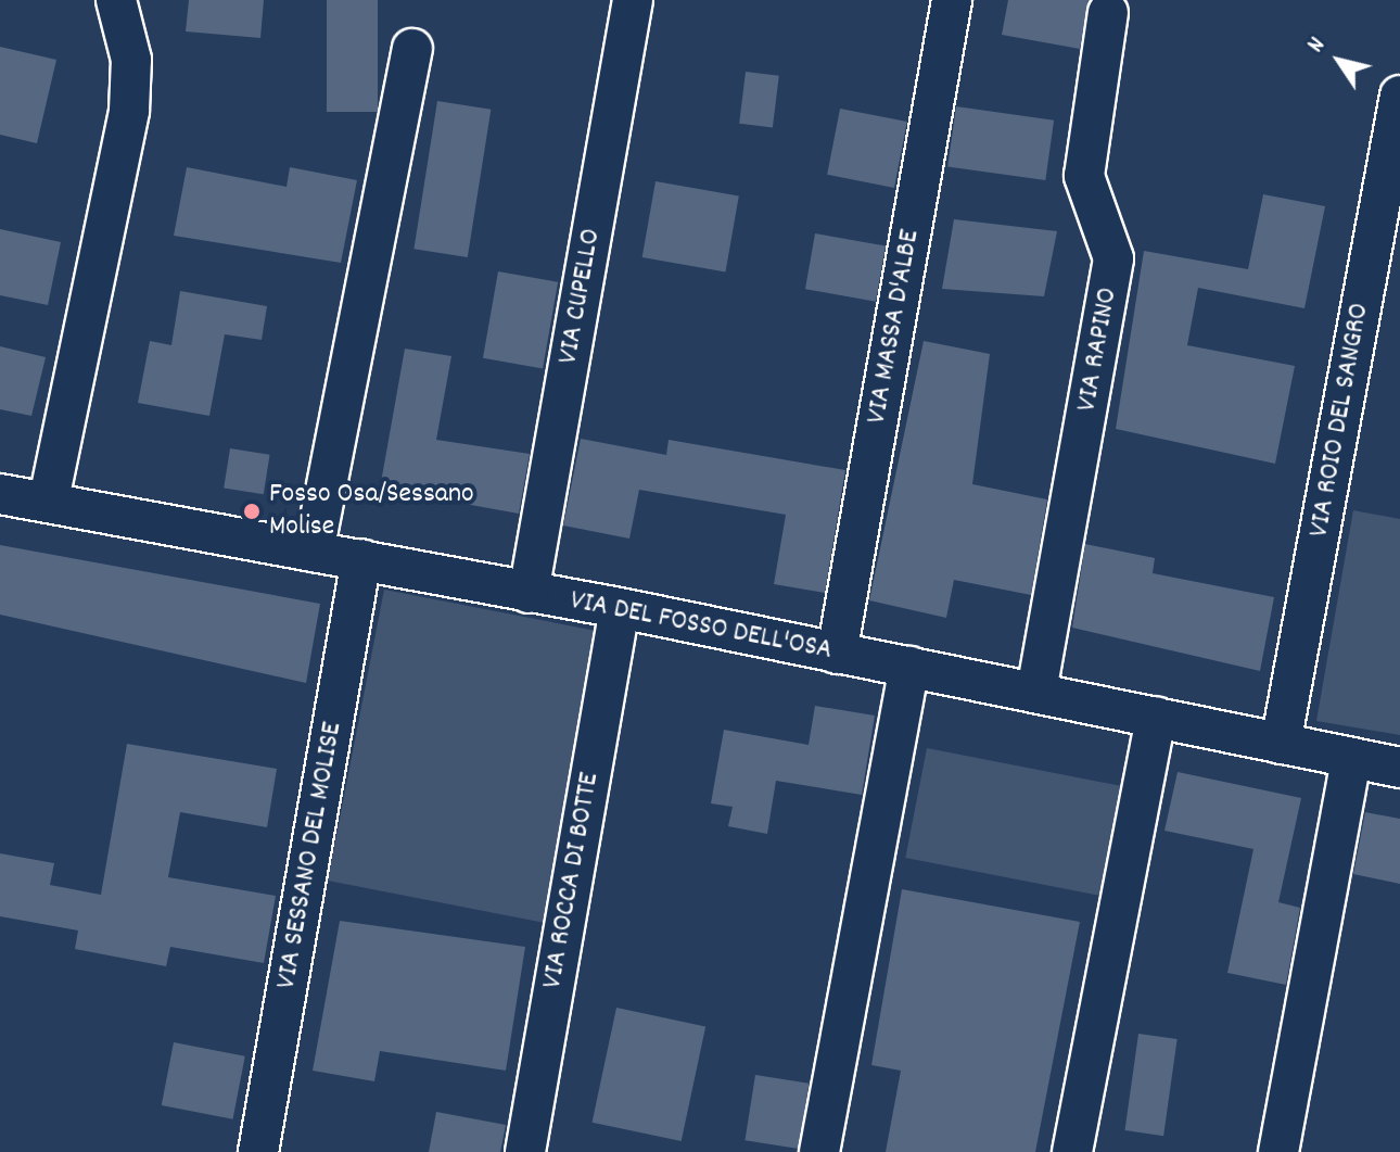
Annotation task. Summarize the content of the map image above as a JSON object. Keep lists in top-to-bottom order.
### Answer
{
  "streets": {
    "street": [
      "VIA CUPELLO",
      "VIA MASSA D'ALBE",
      "VIA RAPINO",
      "VIA ROIO DEL SANGRO",
      "VIA DEL FOSSO DELL'OSA",
      "VIA SESSANO DEL MOLISE",
      "VIA ROCCA DI BOTTE"
    ]
  },
  "crossings": [
    ["VIA CUPELLO", "VIA DEL FOSSO DELL'OSA"],
    ["VIA MASSA D'ALBE", "VIA DEL FOSSO DELL'OSA"],
    ["VIA RAPINO", "VIA DEL FOSSO DELL'OSA"],
    ["VIA ROIO DEL SANGRO", "VIA DEL FOSSO DELL'OSA"],
    ["VIA DEL FOSSO DELL'OSA", "VIA SESSANO DEL MOLISE"],
    ["VIA DEL FOSSO DELL'OSA", "VIA ROCCA DI BOTTE"]
  ],
  "places": ["Fosso Osa/Sessano Molise"],
  "north": "top left"
}
